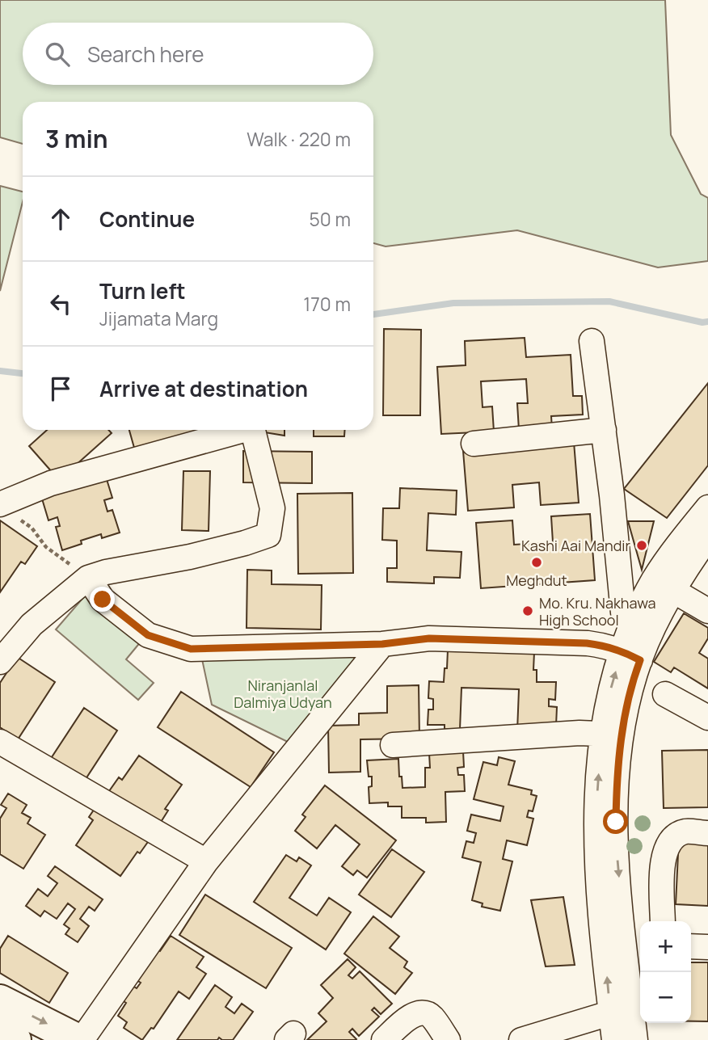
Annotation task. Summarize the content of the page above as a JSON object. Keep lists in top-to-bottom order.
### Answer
{
  "parks": ["Niranjanlal Dalmiya Udyan"],
  "places": ["Kashi Aai Mandir", "Meghdut", "Mo. Kru. Nakhawa High School"],
  "page": {
    "search": "Search here",
    "heading": ["3 min", "Walk · 220 m"],
    "list": [
      ["Continue", "50 m"],
      ["Turn left", "Jijamata Marg", "170 m"],
      "Arrive at destination"
    ],
    "map_buttons": ["+", "−"]
  }
}
